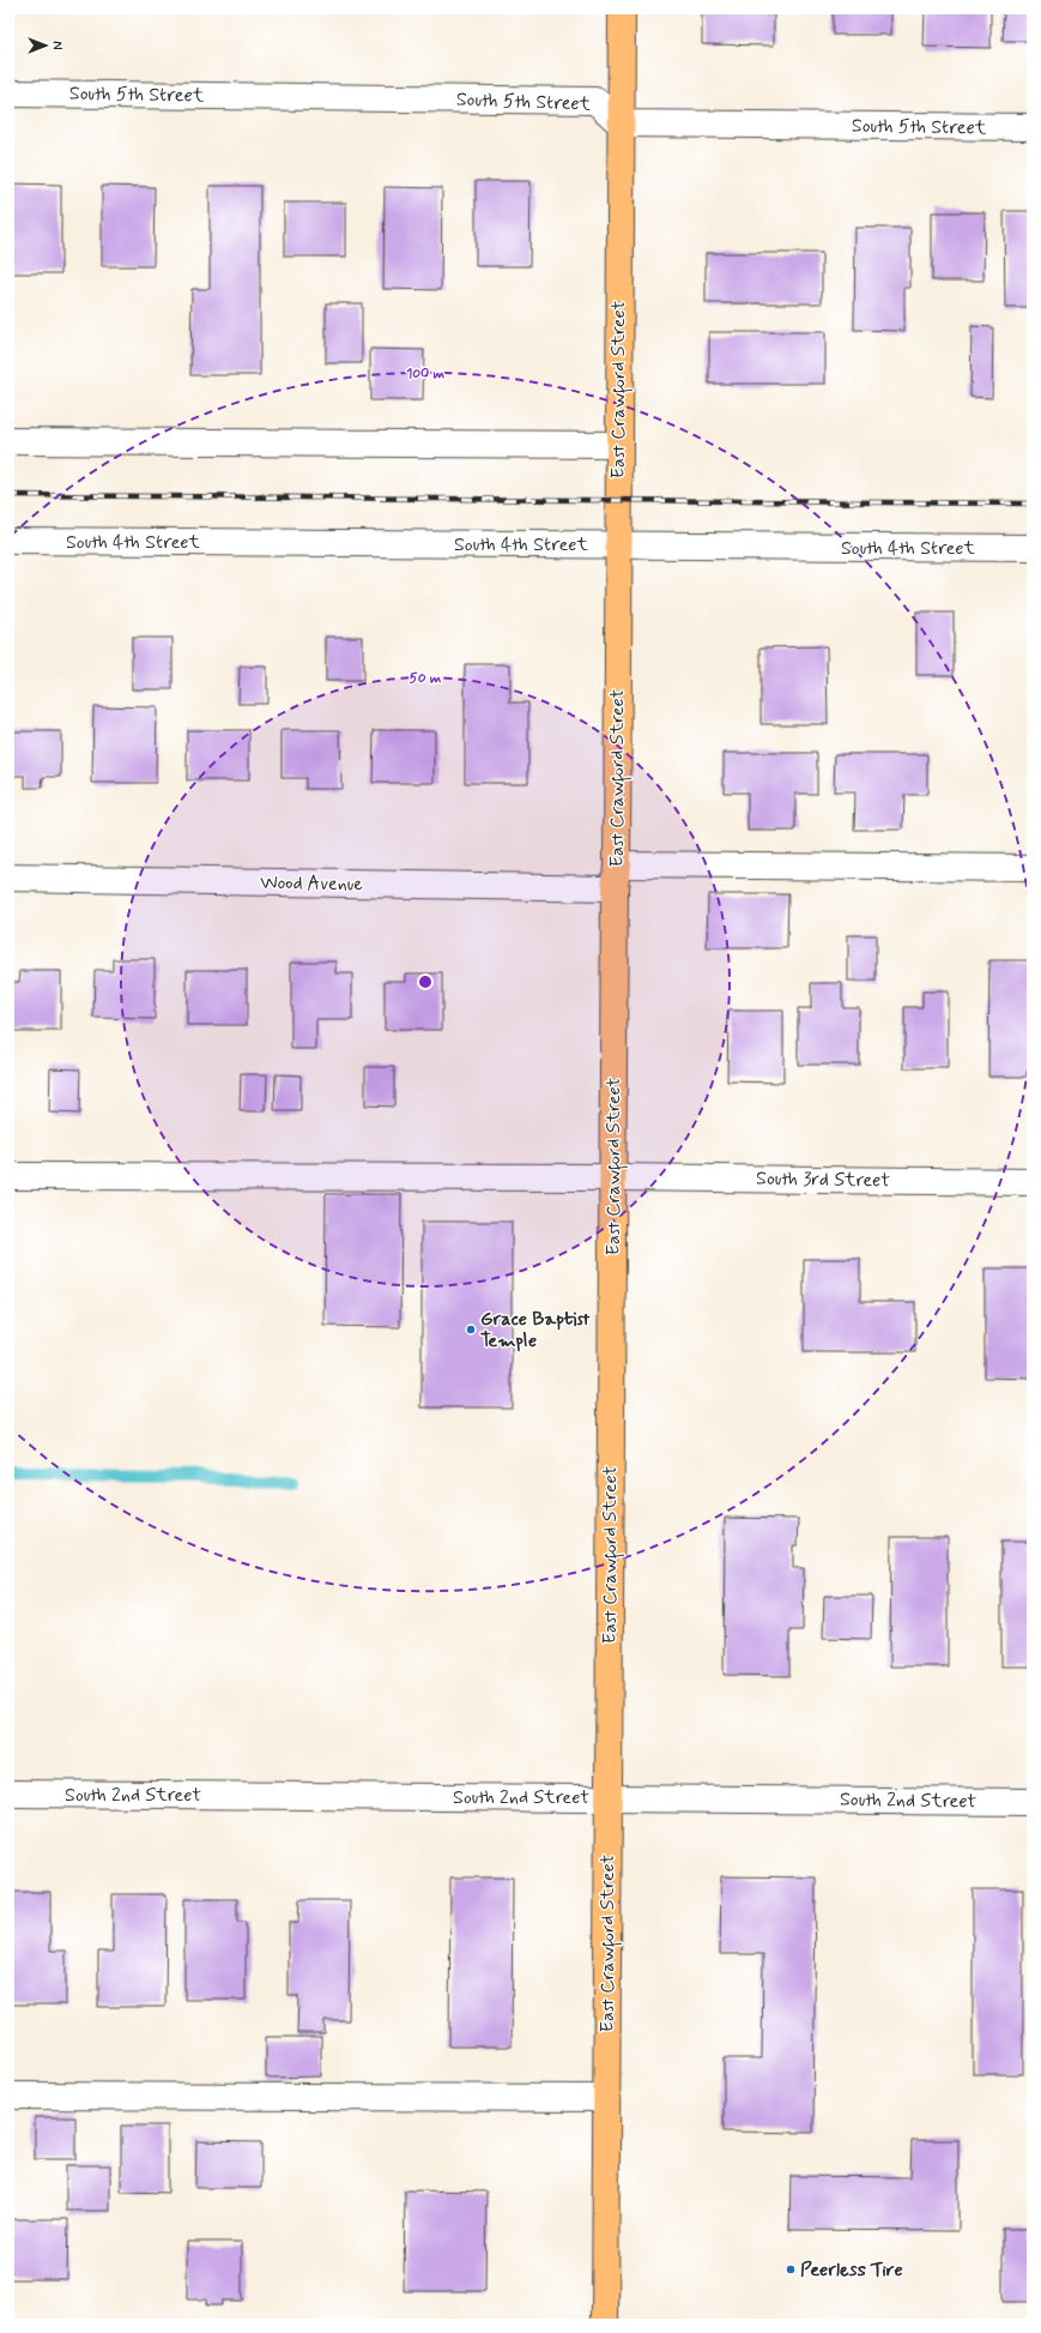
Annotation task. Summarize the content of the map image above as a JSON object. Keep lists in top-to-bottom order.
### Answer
{
  "streets": {
    "main road": ["East Crawford Street"],
    "street": [
      "South 5th Street",
      "South 4th Street",
      "Wood Avenue",
      "South 3rd Street",
      "South 2nd Street"
    ]
  },
  "crossings": [
    ["South 5th Street", "East Crawford Street"],
    ["East Crawford Street", "South 4th Street"],
    ["East Crawford Street", "Wood Avenue"],
    ["East Crawford Street", "South 3rd Street"],
    ["East Crawford Street", "South 2nd Street"]
  ],
  "places": ["Grace Baptist Temple", "Peerless Tire"],
  "north": "right",
  "rings": ["100 m", "50 m"]
}
